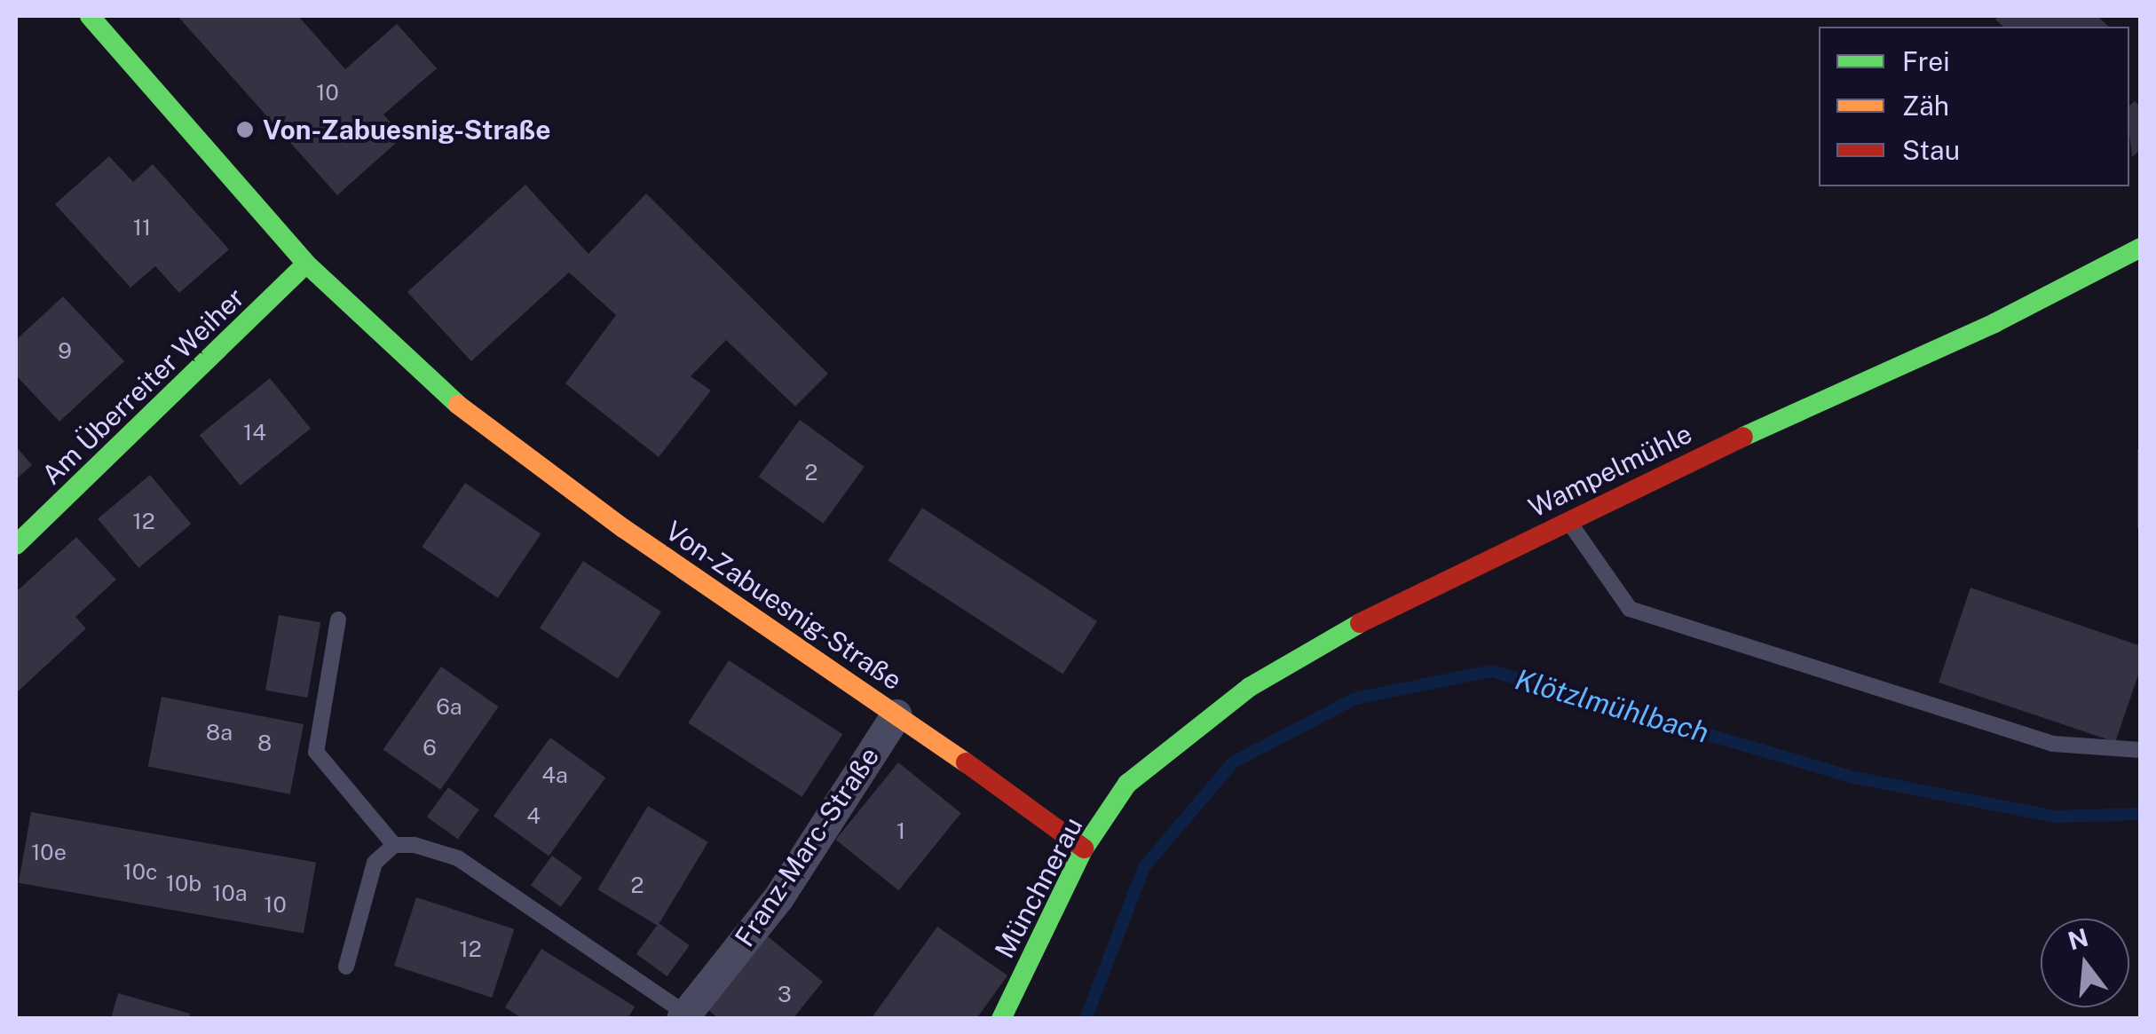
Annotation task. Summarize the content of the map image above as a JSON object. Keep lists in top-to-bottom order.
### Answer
{
  "streets": {
    "street": [
      "Am Überreiter Weiher",
      "Wampelmühle",
      "Von-Zabuesnig-Straße",
      "Franz-Marc-Straße",
      "Münchnerau"
    ]
  },
  "crossings": [
    ["Am Überreiter Weiher", "Von-Zabuesnig-Straße"],
    ["Wampelmühle", "Münchnerau"],
    ["Von-Zabuesnig-Straße", "Franz-Marc-Straße"],
    ["Von-Zabuesnig-Straße", "Münchnerau"]
  ],
  "water": ["Klötzlmühlbach"],
  "places": ["Von-Zabuesnig-Straße"],
  "house_numbers": [
    "10",
    "11",
    "9",
    "14",
    "2",
    "12",
    "6a",
    "8a",
    "8",
    "6",
    "4a",
    "4",
    "1",
    "10e",
    "10c",
    "10b",
    "2",
    "10a",
    "10",
    "12",
    "3"
  ],
  "legend": ["Frei", "Zäh", "Stau"],
  "north": "top"
}
